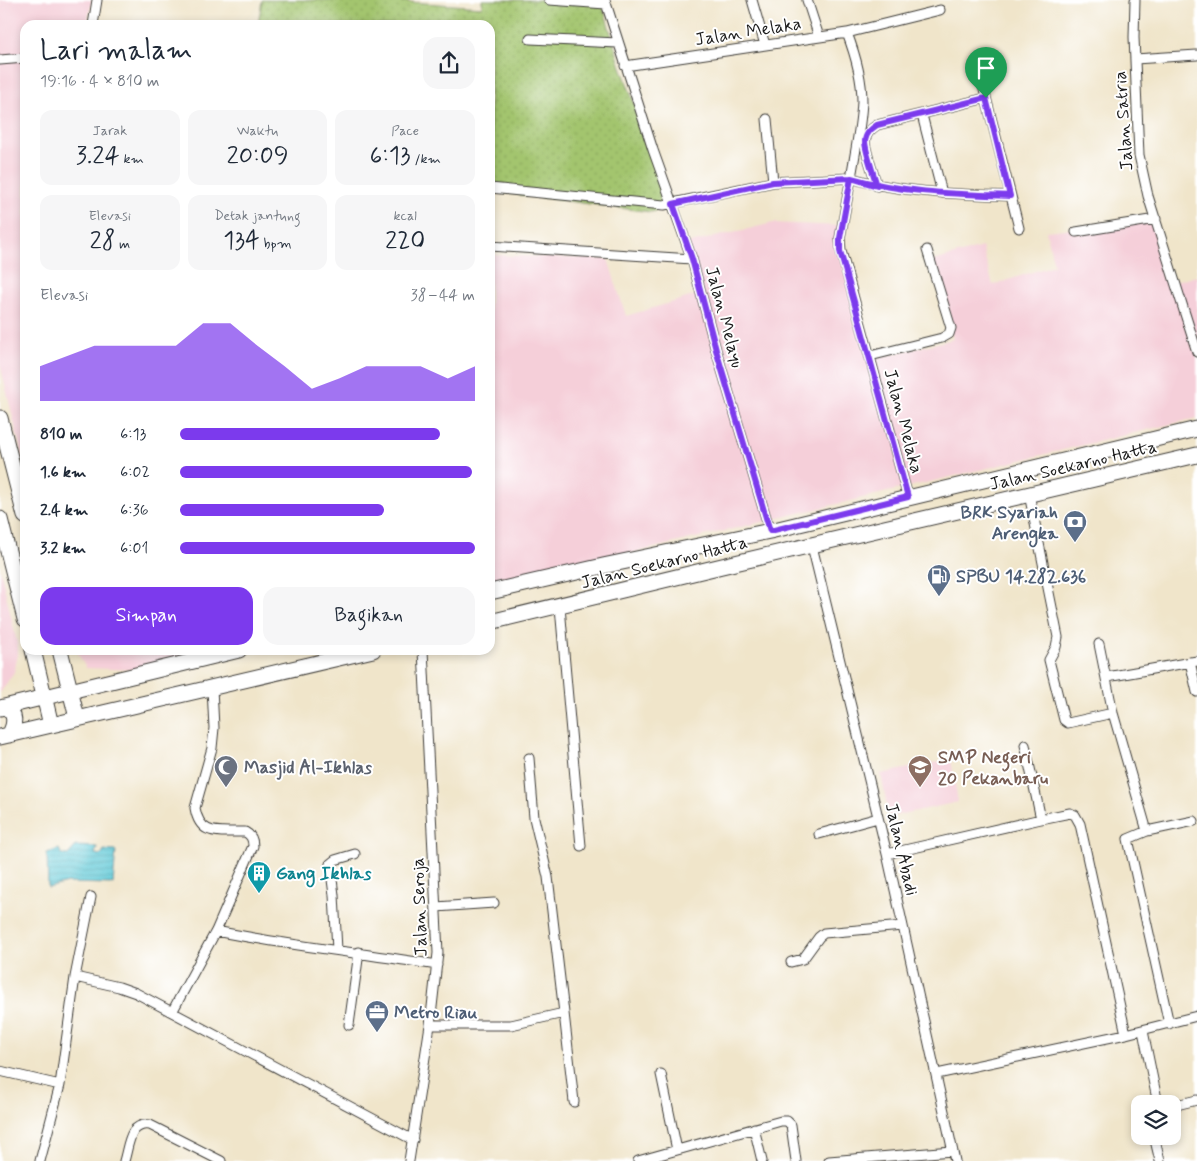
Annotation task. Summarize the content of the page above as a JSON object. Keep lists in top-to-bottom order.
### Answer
{
  "streets": {
    "main road": ["Jalan Soekarno Hatta"],
    "street": [
      "Jalan Melaka",
      "Jalan Satria",
      "Jalan Melayu",
      "Jalan Abadi",
      "Jalan Seroja"
    ]
  },
  "crossings": [
    ["Jalan Melaka", "Jalan Melayu"],
    ["Jalan Melaka", "Jalan Soekarno Hatta"],
    ["Jalan Melayu", "Jalan Soekarno Hatta"],
    ["Jalan Soekarno Hatta", "Jalan Abadi"]
  ],
  "places": {
    "bank": ["BRK Syariah Arengka"],
    "fuel station": ["SPBU 14.282.636"],
    "mosque": ["Masjid Al-Ikhlas"],
    "school or university": ["SMP Negeri 20 Pekanbaru"],
    "building": ["Gang Ikhlas"],
    "office": ["Metro Riau"]
  },
  "page": {
    "heading": ["Lari malam", "19:16 · 4 × 810 m"],
    "stats": [
      ["Jarak", "3.24 km"],
      ["Waktu", "20:09"],
      ["Pace", "6:13 /km"],
      ["Elevasi", "28 m"],
      ["Detak jantung", "134 bpm"],
      ["kcal", "220"]
    ],
    "chart": ["Elevasi", "38–44 m"],
    "list": [
      {
        "name": "810 m",
        "note": "6:13"
      },
      {
        "name": "1.6 km",
        "note": "6:02"
      },
      {
        "name": "2.4 km",
        "note": "6:36"
      },
      {
        "name": "3.2 km",
        "note": "6:01"
      }
    ],
    "buttons": ["Simpan", "Bagikan"]
  }
}
